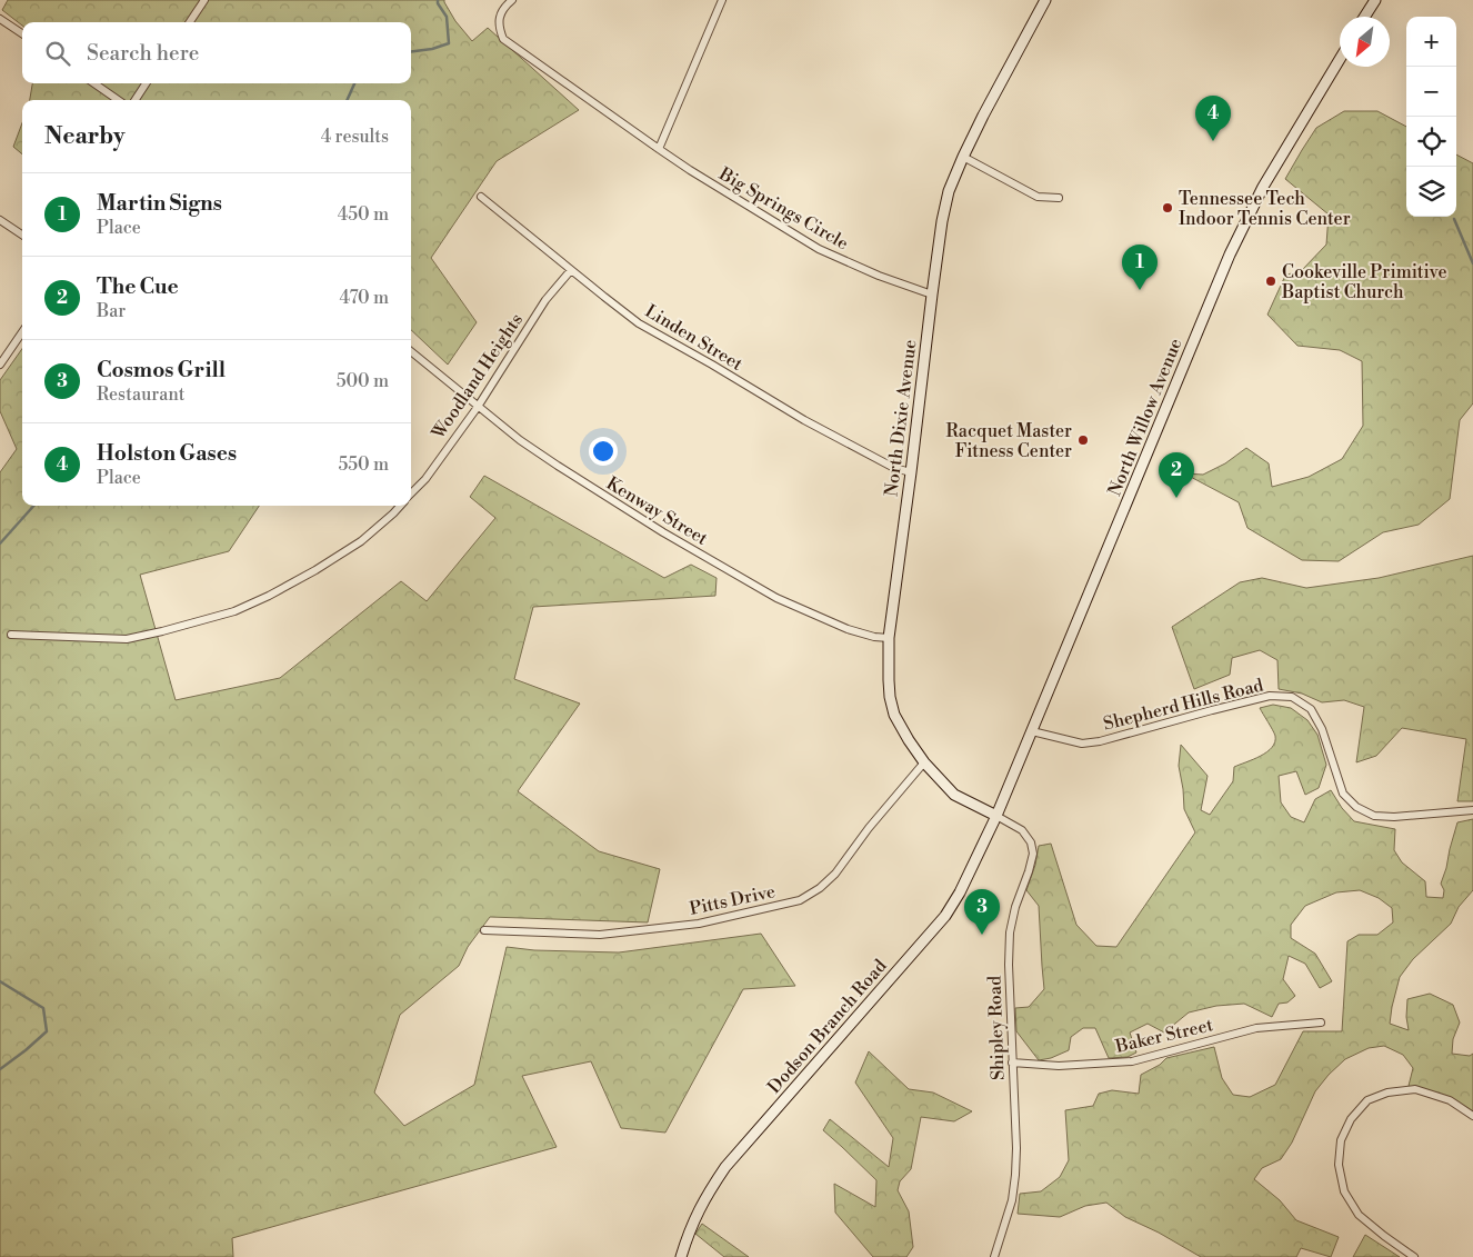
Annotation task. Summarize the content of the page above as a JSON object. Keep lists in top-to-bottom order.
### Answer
{
  "streets": {
    "main road": ["North Willow Avenue", "North Dixie Avenue", "Dodson Branch Road"],
    "street": [
      "Big Springs Circle",
      "Linden Street",
      "Woodland Heights",
      "Kenway Street",
      "Shepherd Hills Road",
      "Pitts Drive",
      "Shipley Road",
      "Baker Street"
    ]
  },
  "crossings": [
    ["Big Springs Circle", "North Dixie Avenue"],
    ["Linden Street", "Woodland Heights"],
    ["Linden Street", "North Dixie Avenue"],
    ["Woodland Heights", "Kenway Street"],
    ["North Willow Avenue", "North Dixie Avenue"],
    ["North Willow Avenue", "Shepherd Hills Road"],
    ["North Willow Avenue", "Dodson Branch Road"],
    ["North Willow Avenue", "Shipley Road"],
    ["North Dixie Avenue", "Kenway Street"],
    ["North Dixie Avenue", "Pitts Drive"],
    ["North Dixie Avenue", "Dodson Branch Road"],
    ["North Dixie Avenue", "Shipley Road"],
    ["Dodson Branch Road", "Shipley Road"],
    ["Shipley Road", "Baker Street"]
  ],
  "places": ["Tennessee Tech Indoor Tennis Center", "Cookeville Primitive Baptist Church", "Racquet Master Fitness Center"],
  "north": "bottom left",
  "page": {
    "map_buttons": ["+", "−"],
    "search": "Search here",
    "pins": [
      "4",
      "1",
      "2",
      "3"
    ],
    "heading": ["Nearby", "4 results"],
    "list": [
      {
        "mark": "1",
        "name": "Martin Signs",
        "note": "Place",
        "value": "450 m"
      },
      {
        "mark": "2",
        "name": "The Cue",
        "note": "Bar",
        "value": "470 m"
      },
      {
        "mark": "3",
        "name": "Cosmos Grill",
        "note": "Restaurant",
        "value": "500 m"
      },
      {
        "mark": "4",
        "name": "Holston Gases",
        "note": "Place",
        "value": "550 m"
      }
    ]
  }
}
